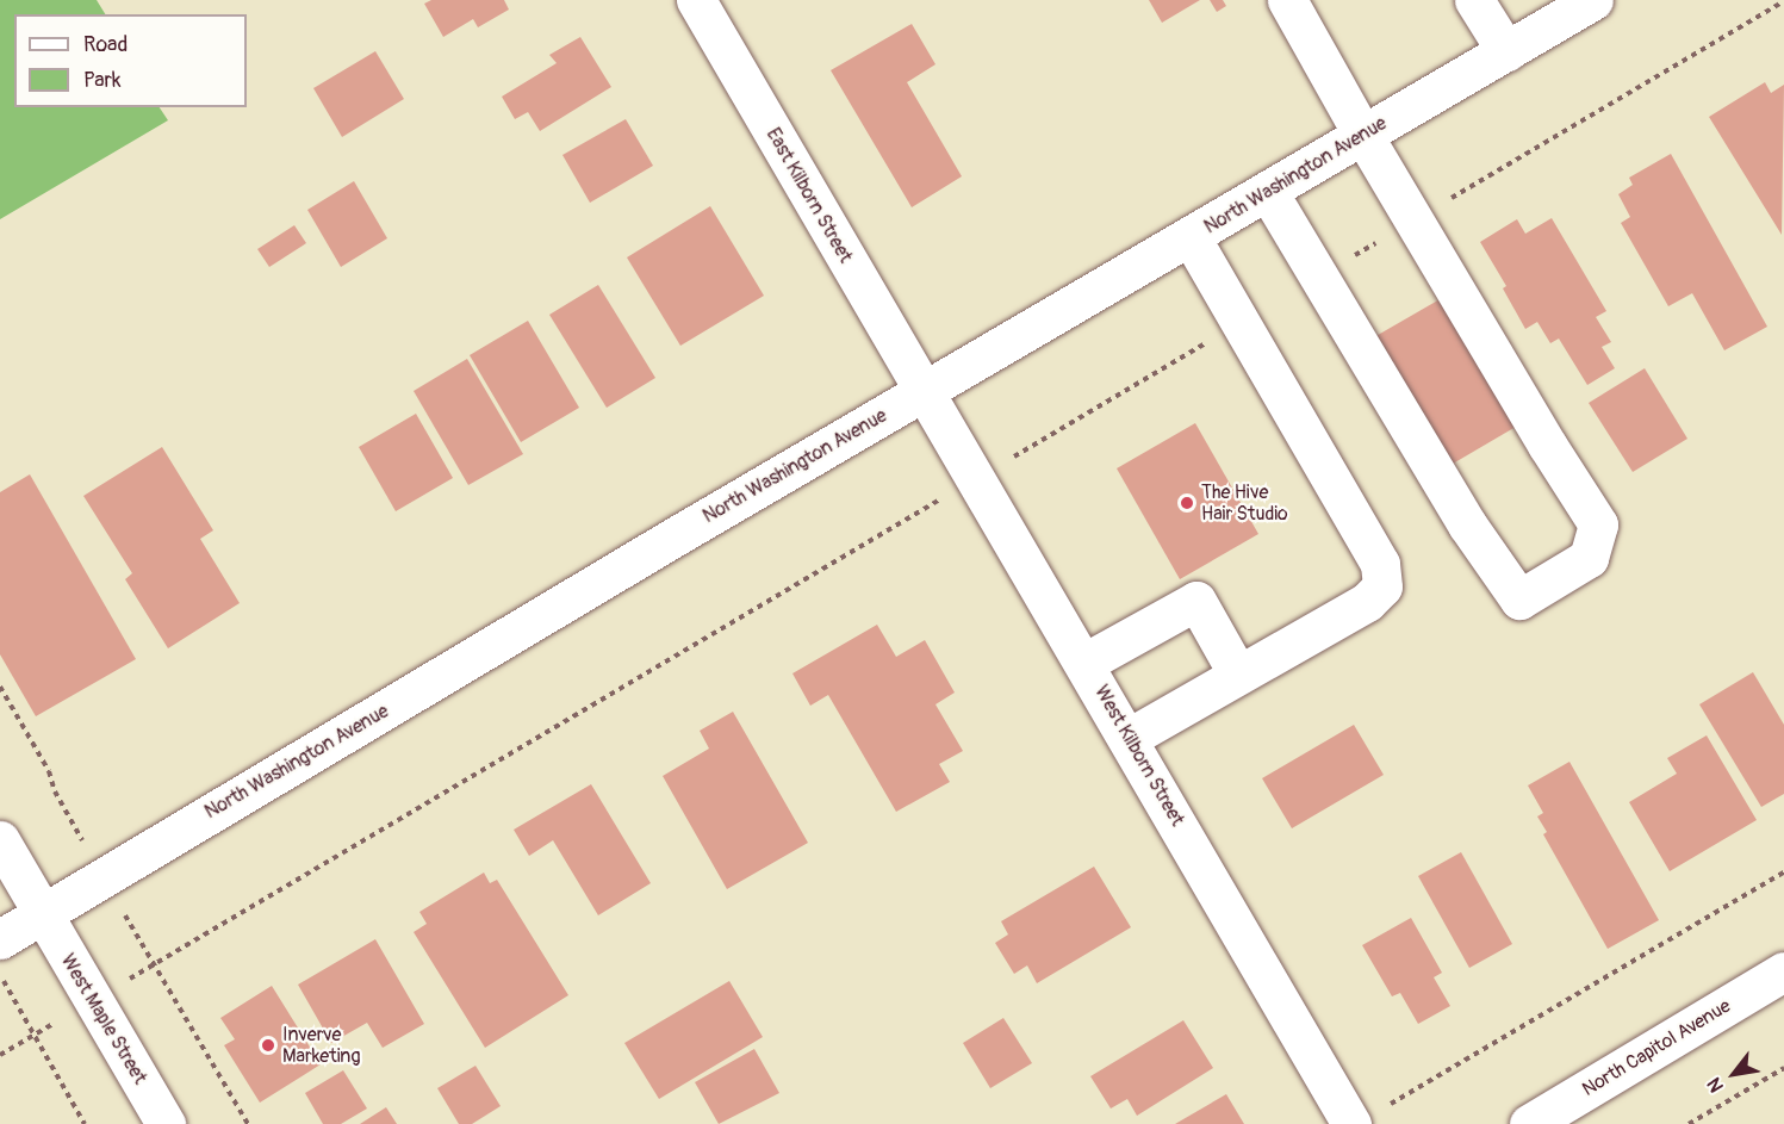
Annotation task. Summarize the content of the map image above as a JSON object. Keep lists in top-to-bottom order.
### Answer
{
  "streets": {
    "street": [
      "North Washington Avenue",
      "East Kilborn Street",
      "West Kilborn Street",
      "West Maple Street",
      "North Capitol Avenue"
    ]
  },
  "crossings": [
    ["North Washington Avenue", "East Kilborn Street"],
    ["North Washington Avenue", "West Kilborn Street"],
    ["North Washington Avenue", "West Maple Street"],
    ["East Kilborn Street", "West Kilborn Street"]
  ],
  "places": ["The Hive Hair Studio", "Inverve Marketing"],
  "legend": ["Road", "Park"],
  "north": "bottom left"
}
